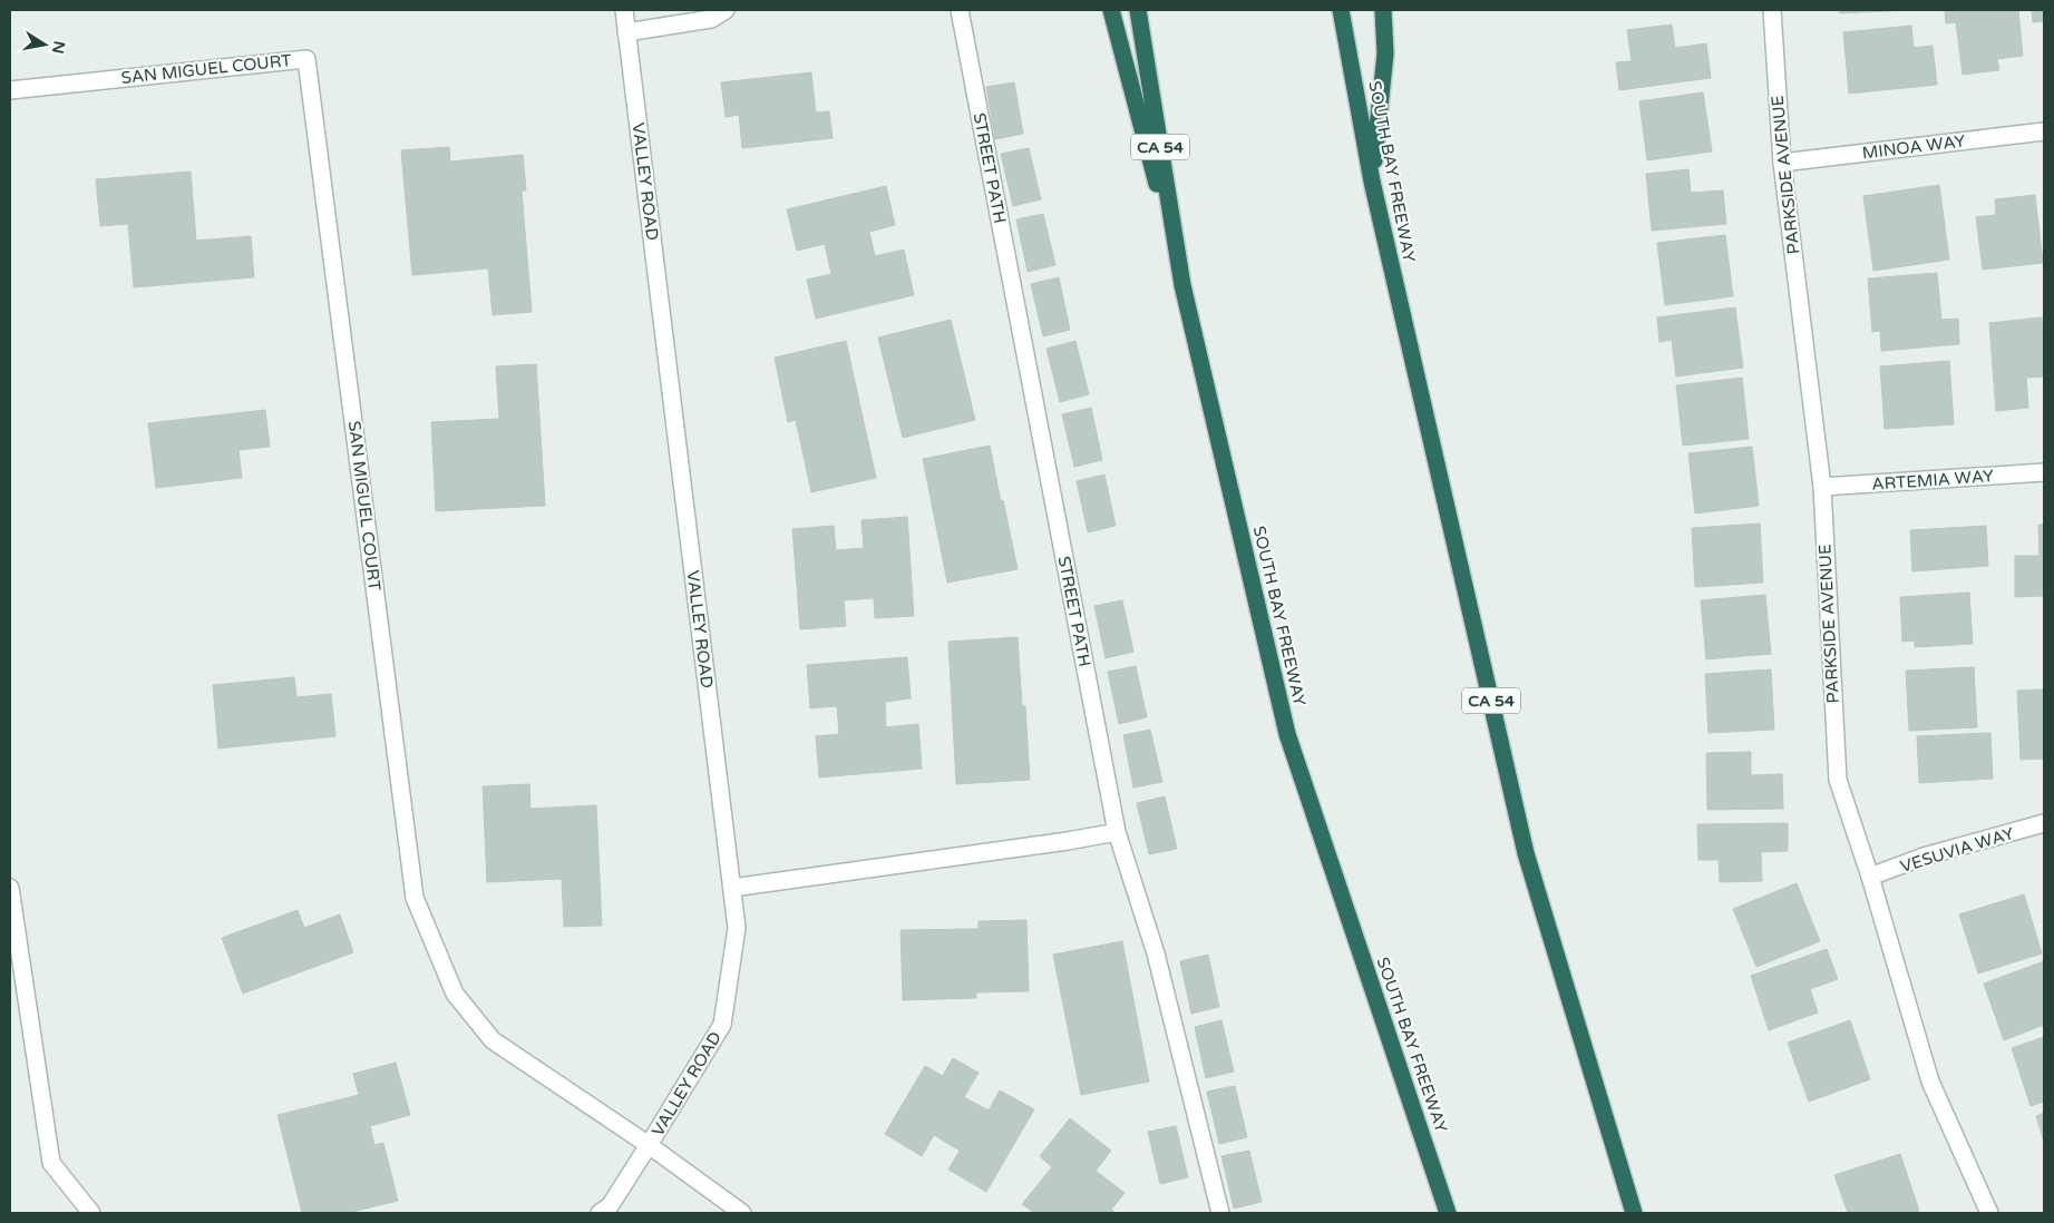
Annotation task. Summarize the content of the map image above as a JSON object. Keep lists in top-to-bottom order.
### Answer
{
  "streets": {
    "highway": ["CA 54", "SOUTH BAY FREEWAY"],
    "street": [
      "SAN MIGUEL COURT",
      "MINOA WAY",
      "STREET PATH",
      "PARKSIDE AVENUE",
      "VALLEY ROAD",
      "ARTEMIA WAY",
      "VESUVIA WAY"
    ]
  },
  "crossings": [
    ["SAN MIGUEL COURT", "VALLEY ROAD"],
    ["MINOA WAY", "PARKSIDE AVENUE"],
    ["PARKSIDE AVENUE", "ARTEMIA WAY"],
    ["PARKSIDE AVENUE", "VESUVIA WAY"]
  ],
  "north": "right"
}
